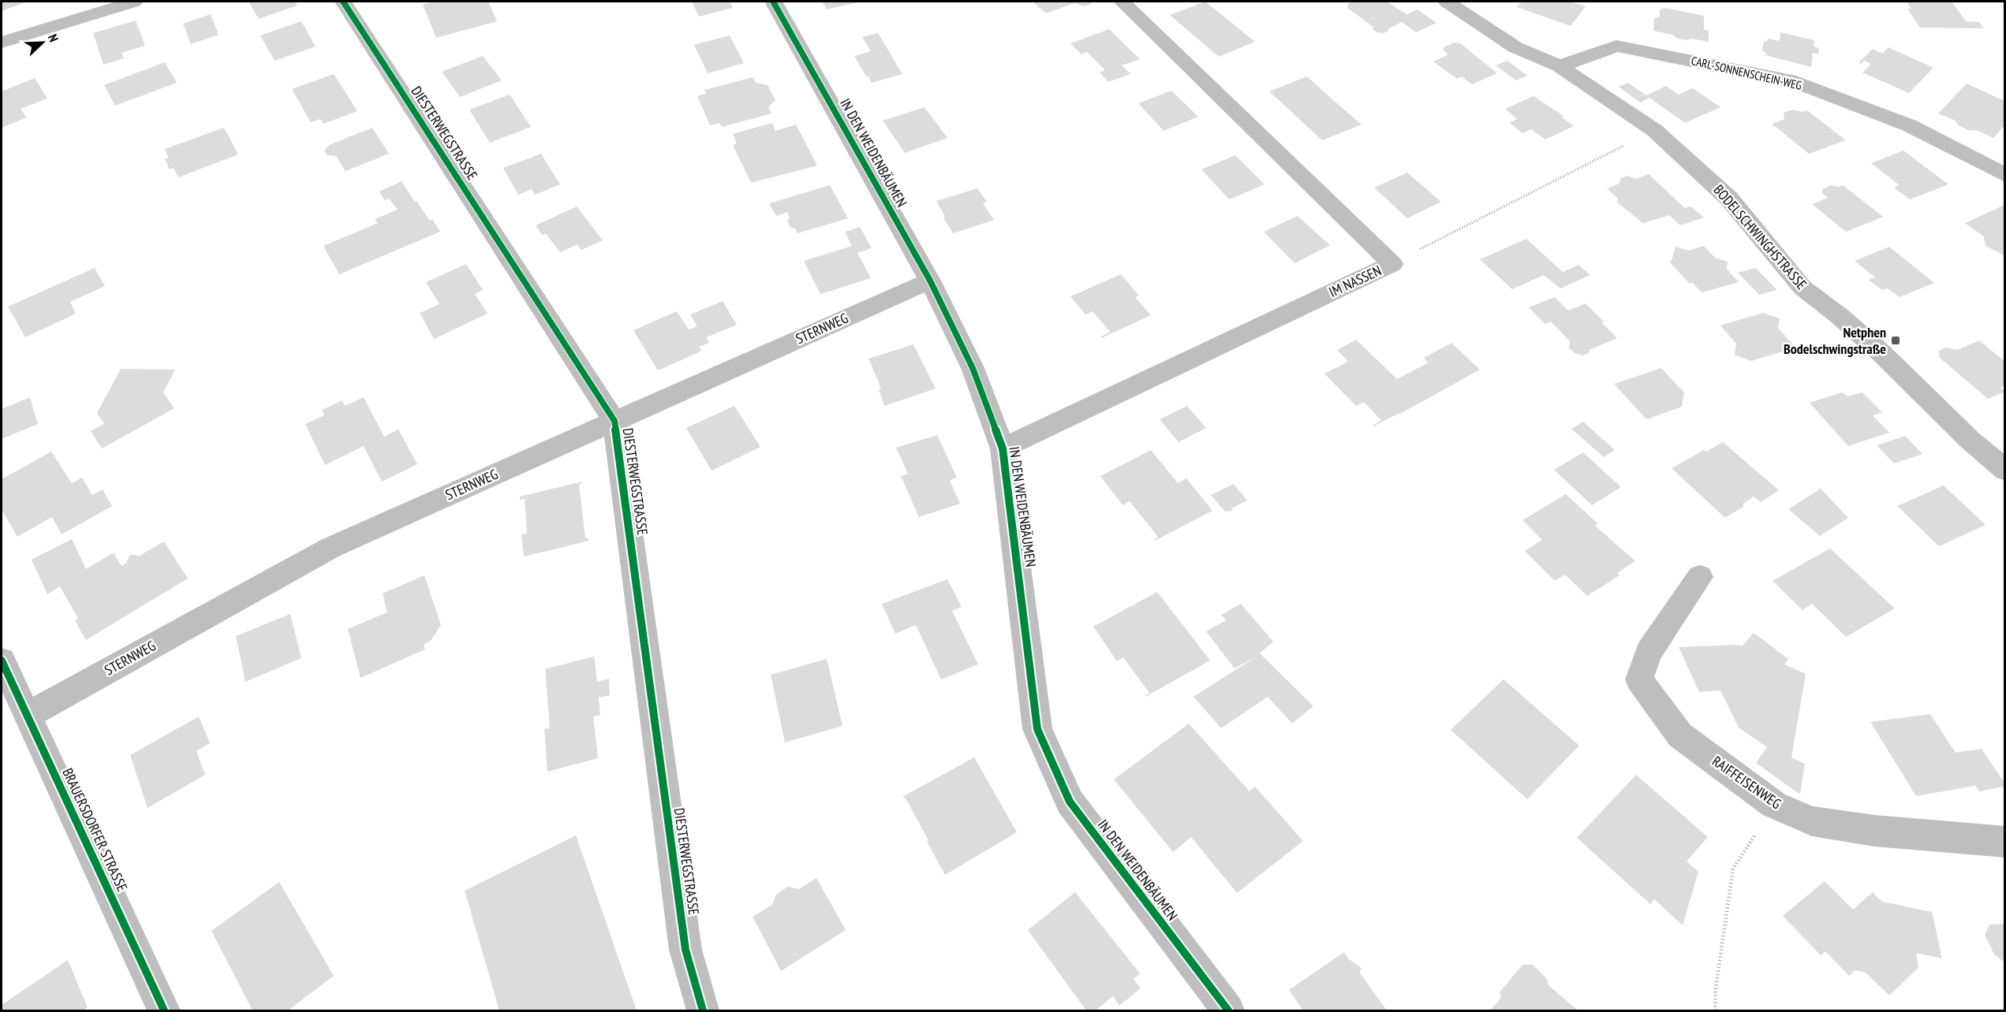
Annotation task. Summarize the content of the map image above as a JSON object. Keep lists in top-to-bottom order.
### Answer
{
  "streets": {
    "street": [
      "CARL-SONNENSCHEIN-WEG",
      "DIESTERWEGSTRASSE",
      "IN DEN WEIDENBÄUMEN",
      "BODELSCHWINGHSTRASSE",
      "IM NASSEN",
      "STERNWEG",
      "RAIFFEISENWEG",
      "BRAUERSDORFER STRASSE"
    ]
  },
  "crossings": [
    ["CARL-SONNENSCHEIN-WEG", "BODELSCHWINGHSTRASSE"],
    ["DIESTERWEGSTRASSE", "STERNWEG"],
    ["IN DEN WEIDENBÄUMEN", "IM NASSEN"],
    ["IN DEN WEIDENBÄUMEN", "STERNWEG"],
    ["STERNWEG", "BRAUERSDORFER STRASSE"]
  ],
  "places": {
    "transit": ["Netphen Bodelschwingstraße"]
  },
  "north": "top right"
}
